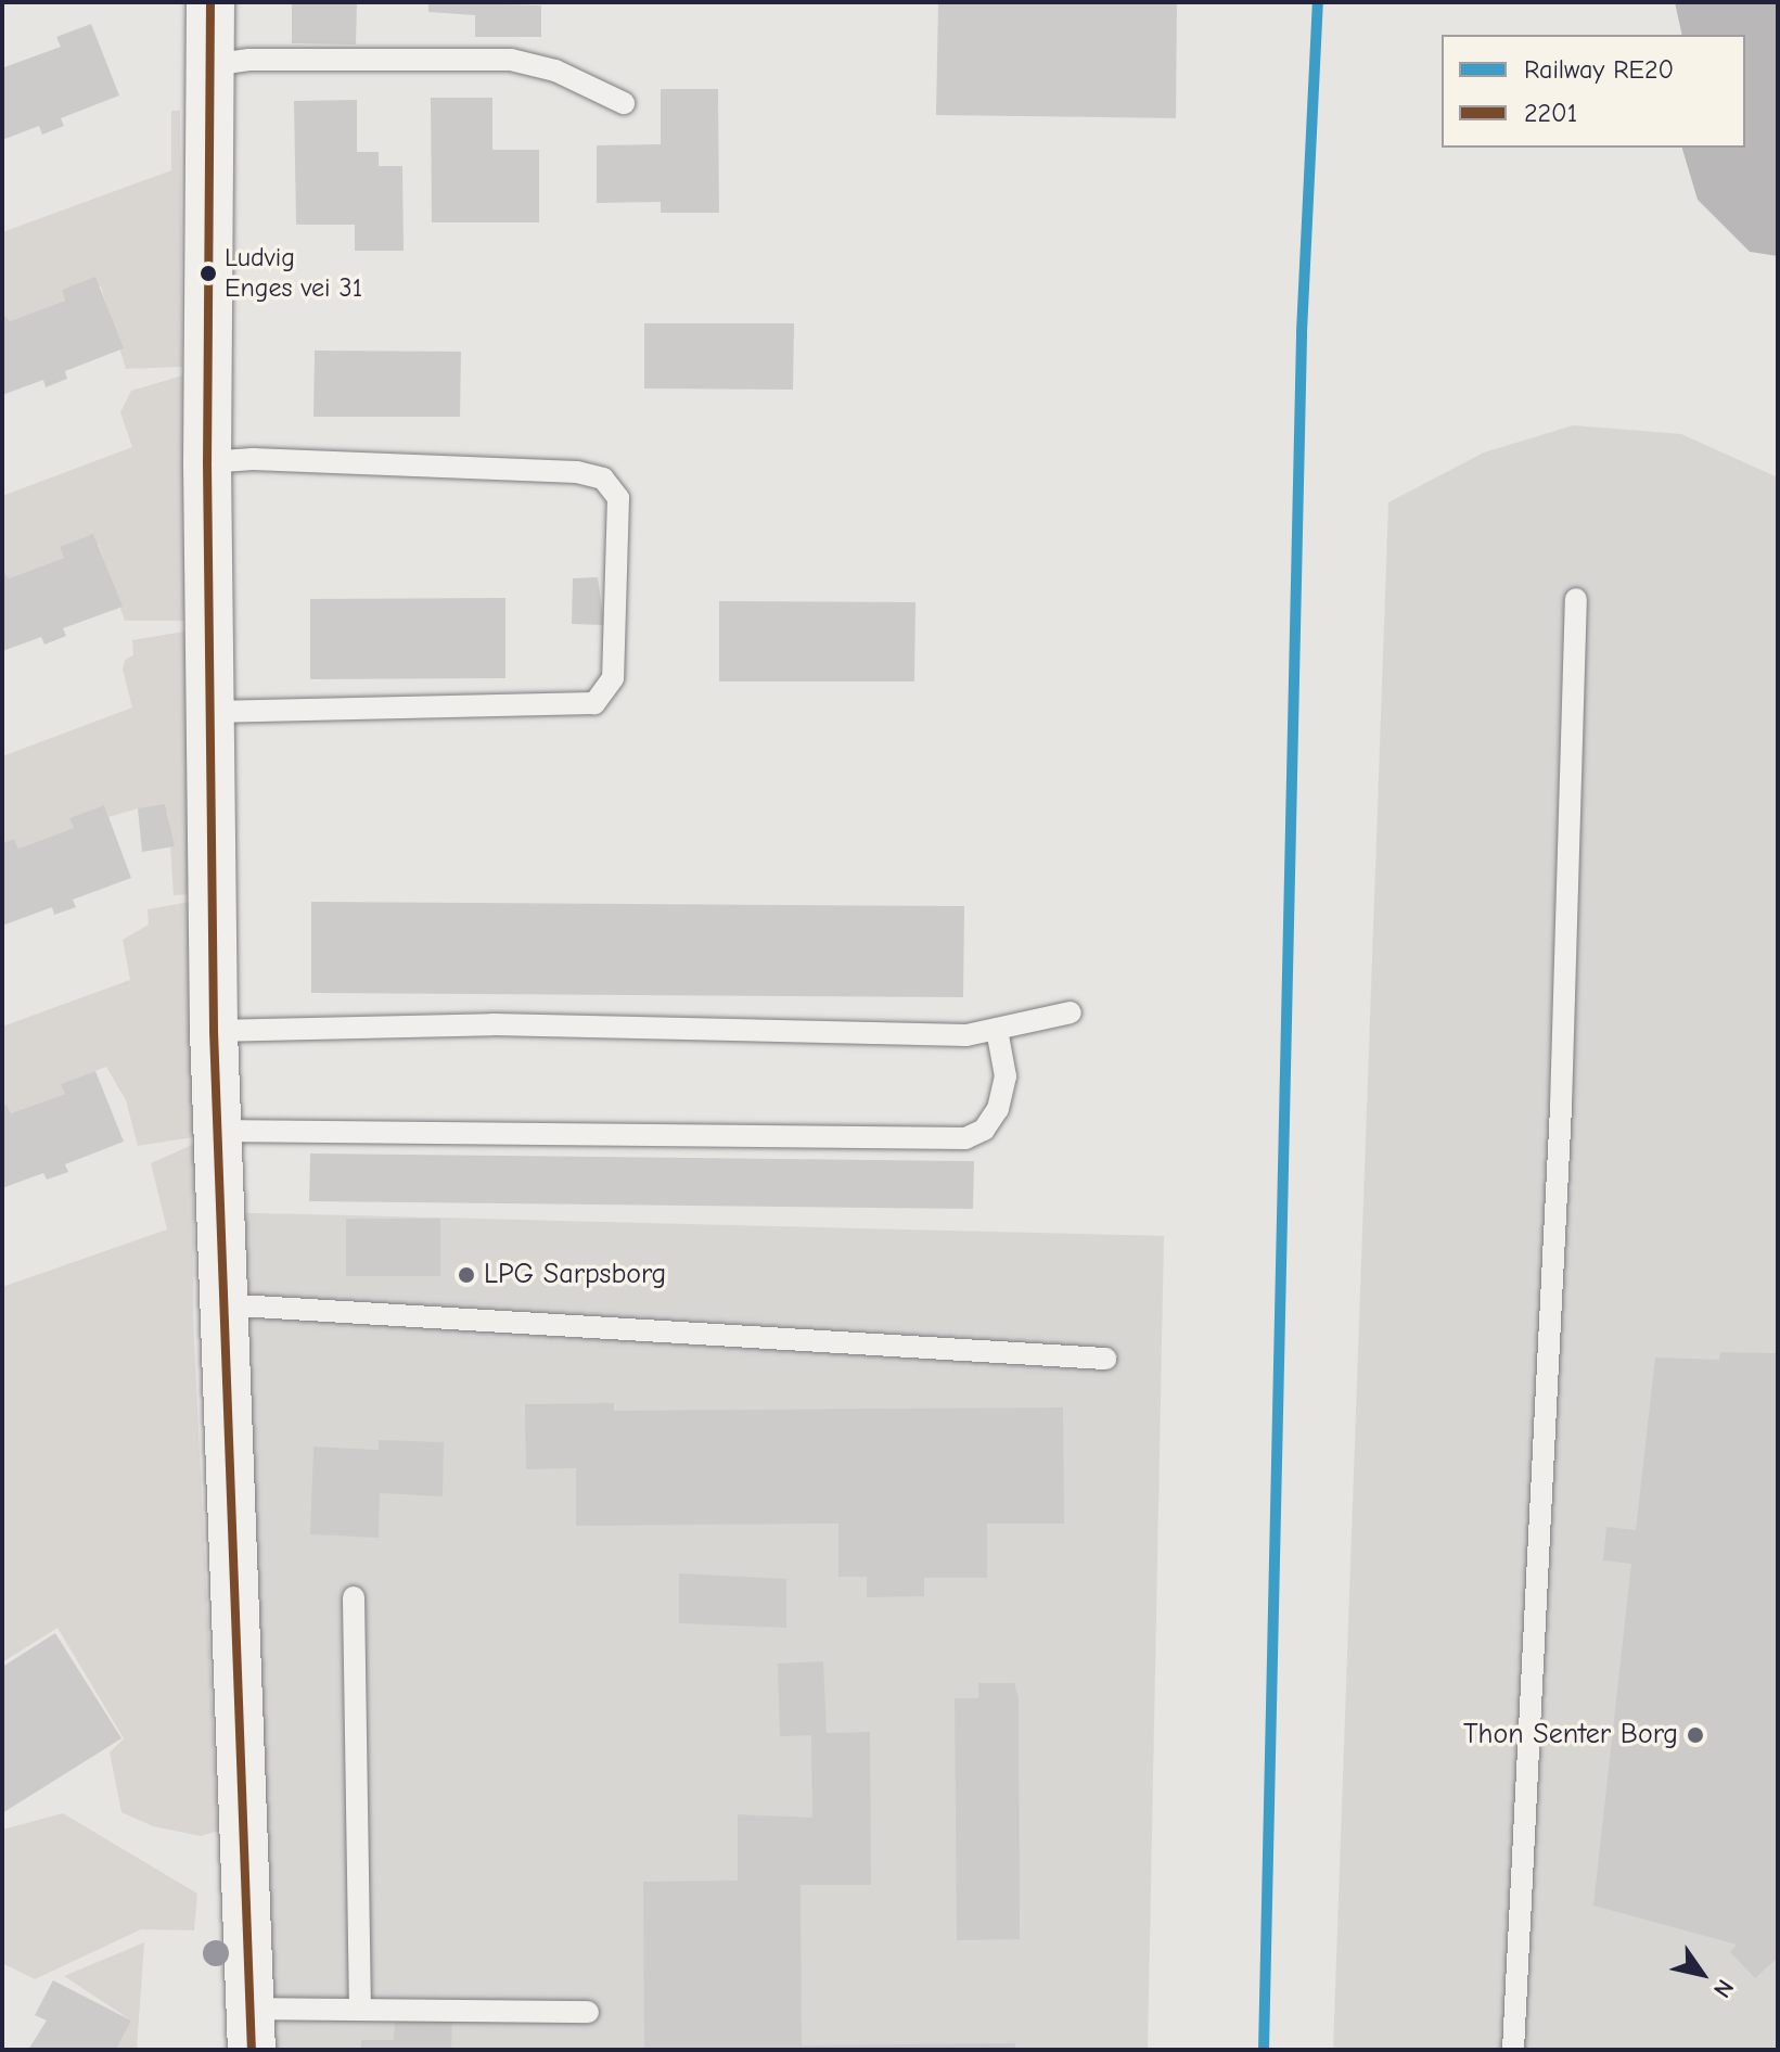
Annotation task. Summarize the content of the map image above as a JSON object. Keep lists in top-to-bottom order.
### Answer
{
  "places": ["Ludvig Enges vei 31", "LPG Sarpsborg", "Thon Senter Borg"],
  "lines": ["rail line RE20", "transit line 2201"],
  "legend": ["Railway RE20", "2201"],
  "north": "bottom right"
}
